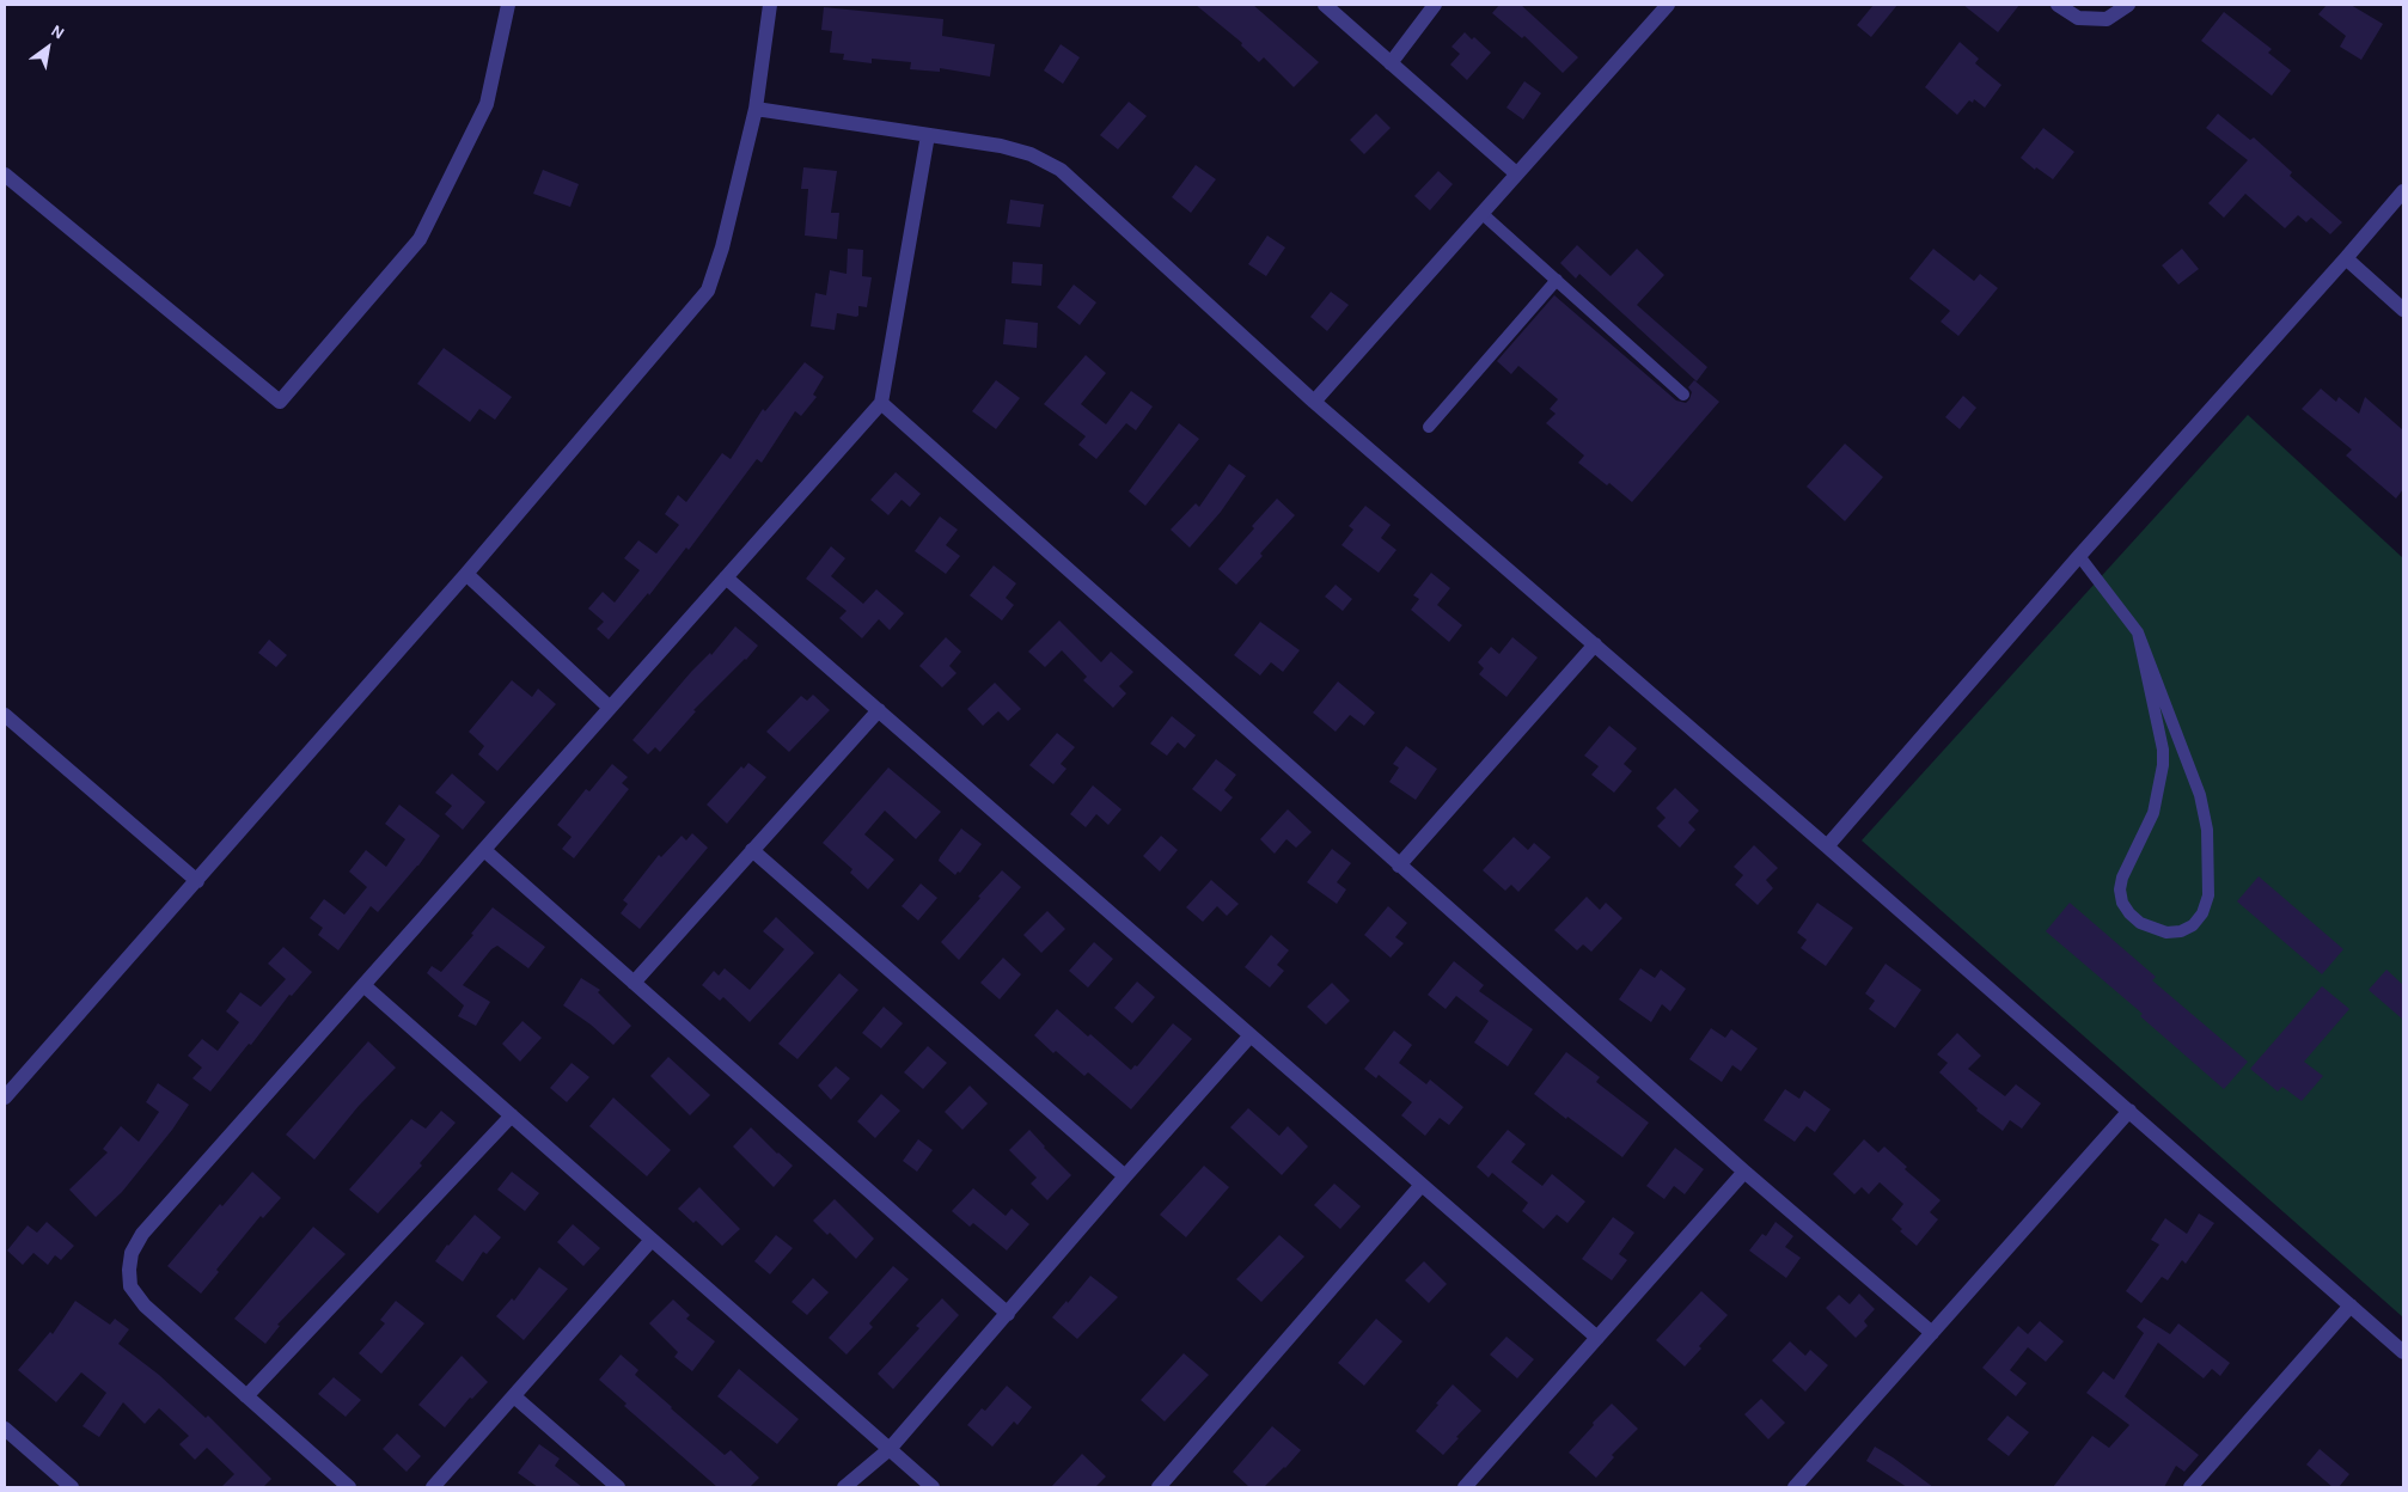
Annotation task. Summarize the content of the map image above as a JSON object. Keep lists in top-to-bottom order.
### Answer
{
  "north": "top right"
}
